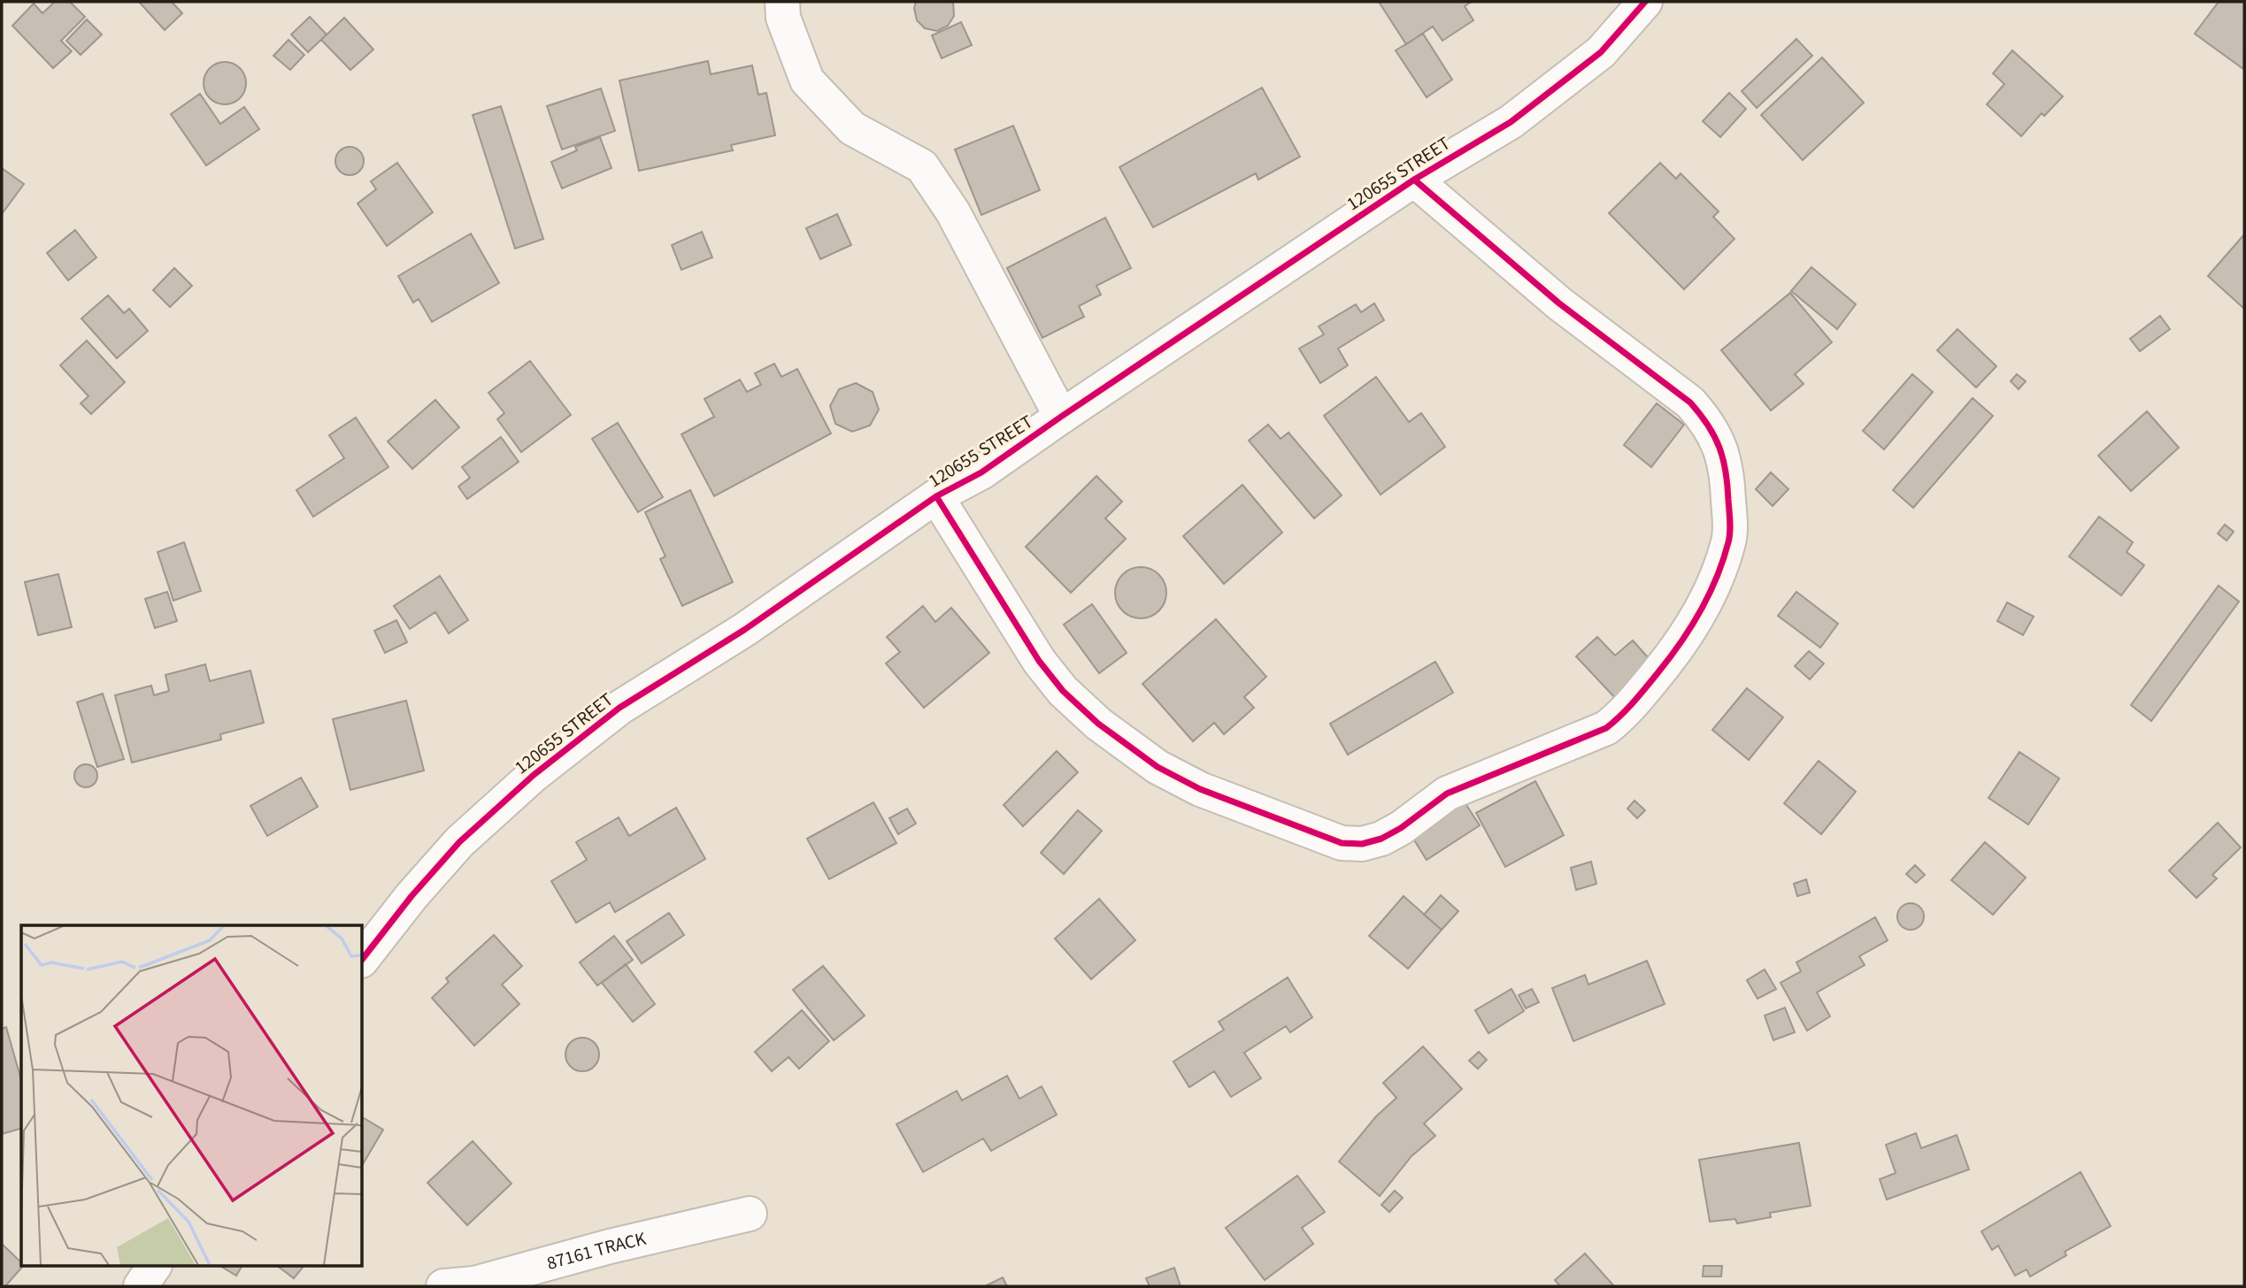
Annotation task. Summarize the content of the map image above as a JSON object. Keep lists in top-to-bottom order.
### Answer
{
  "streets": {
    "street": ["120655 STREET", "87161 TRACK"]
  }
}
